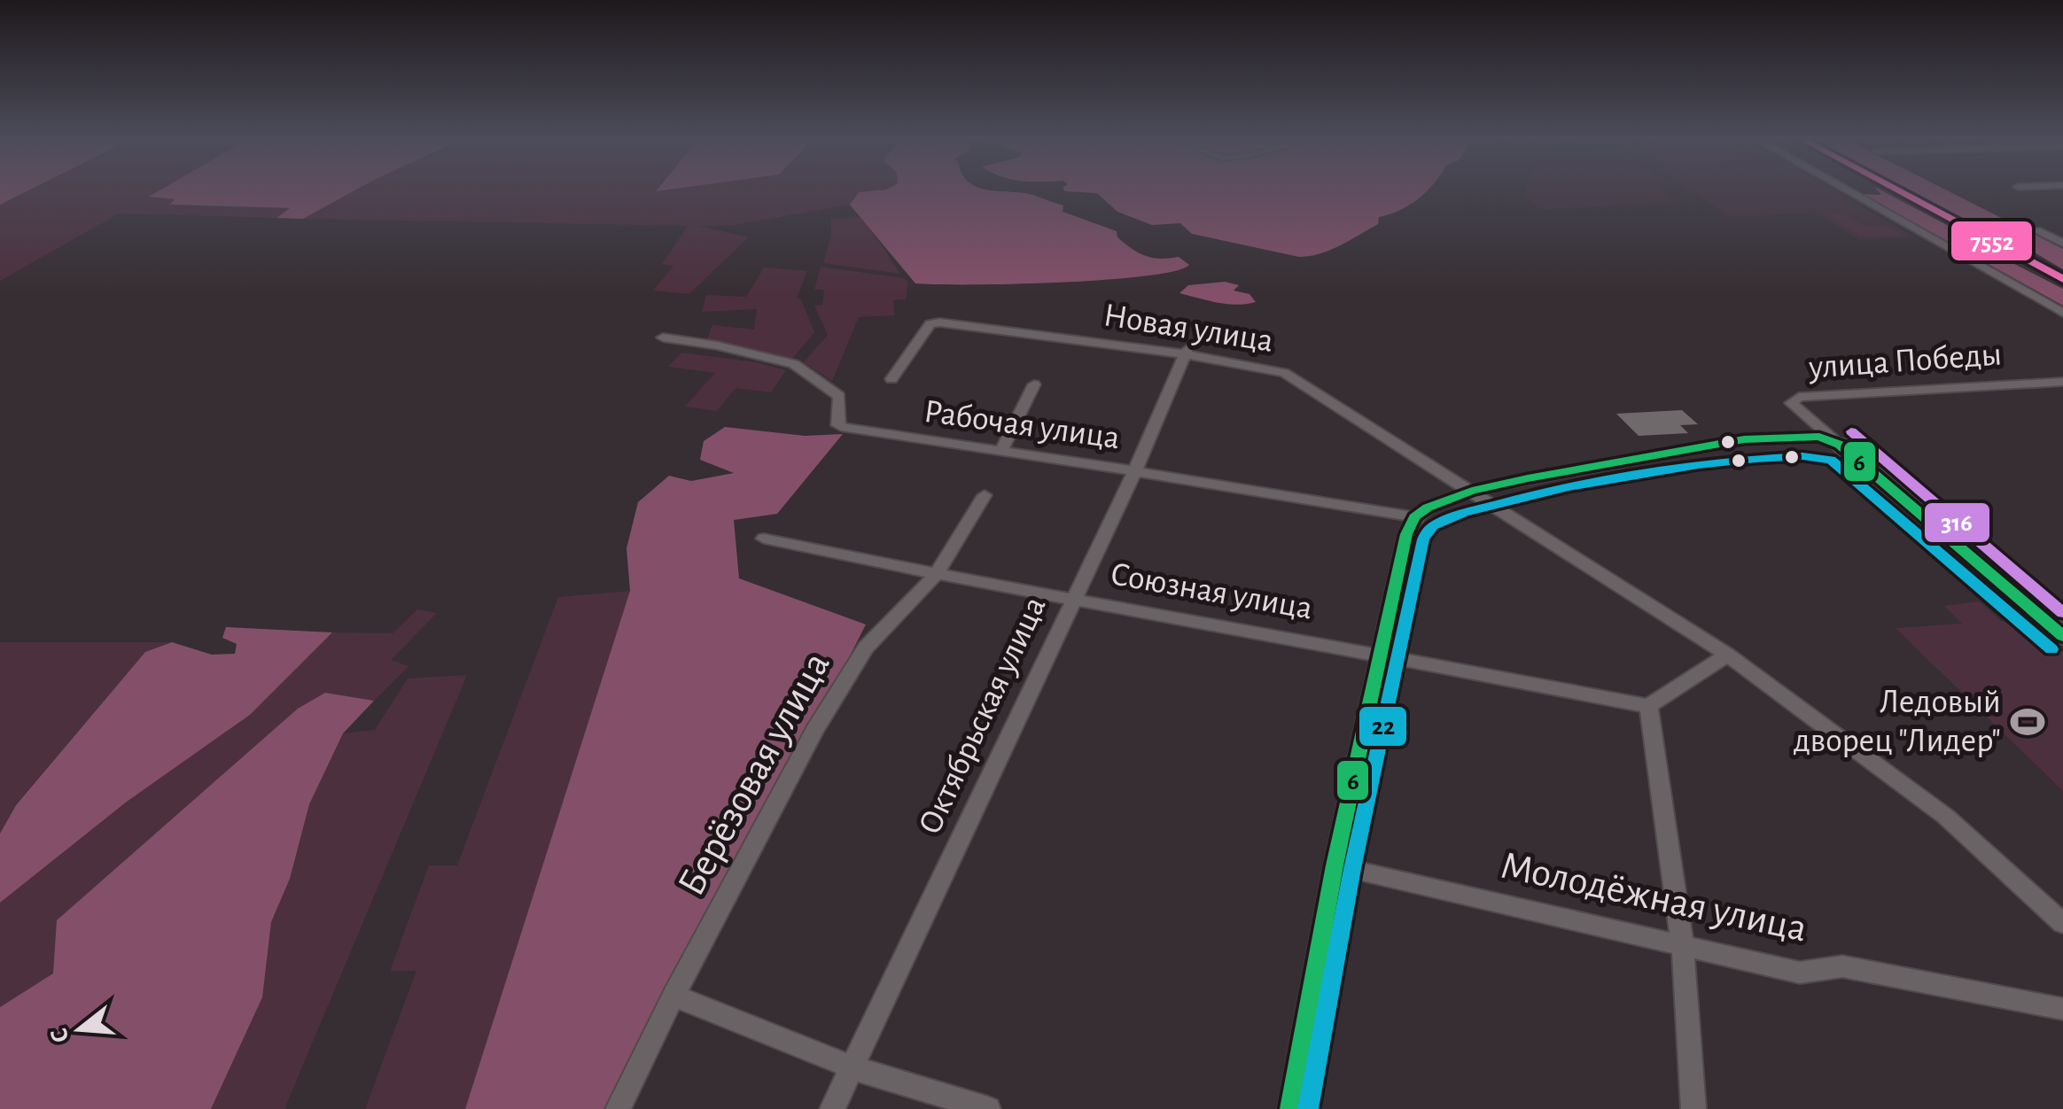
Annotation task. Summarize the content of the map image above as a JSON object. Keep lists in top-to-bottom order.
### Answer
{
  "streets": {
    "street": [
      "Новая улица",
      "улица Победы",
      "Рабочая улица",
      "Союзная улица",
      "Октябрьская улица",
      "Берёзовая улица",
      "Молодёжная улица"
    ]
  },
  "crossings": [
    ["Новая улица", "Октябрьская улица"],
    ["Рабочая улица", "Октябрьская улица"],
    ["Союзная улица", "Октябрьская улица"],
    ["Союзная улица", "Берёзовая улица"]
  ],
  "places": {
    "sports": ["Ледовый дворец \"Лидер\""]
  },
  "lines": [
    "transit line 7552",
    "transit line 316",
    "transit line 6",
    "transit line 22"
  ],
  "north": "left"
}
